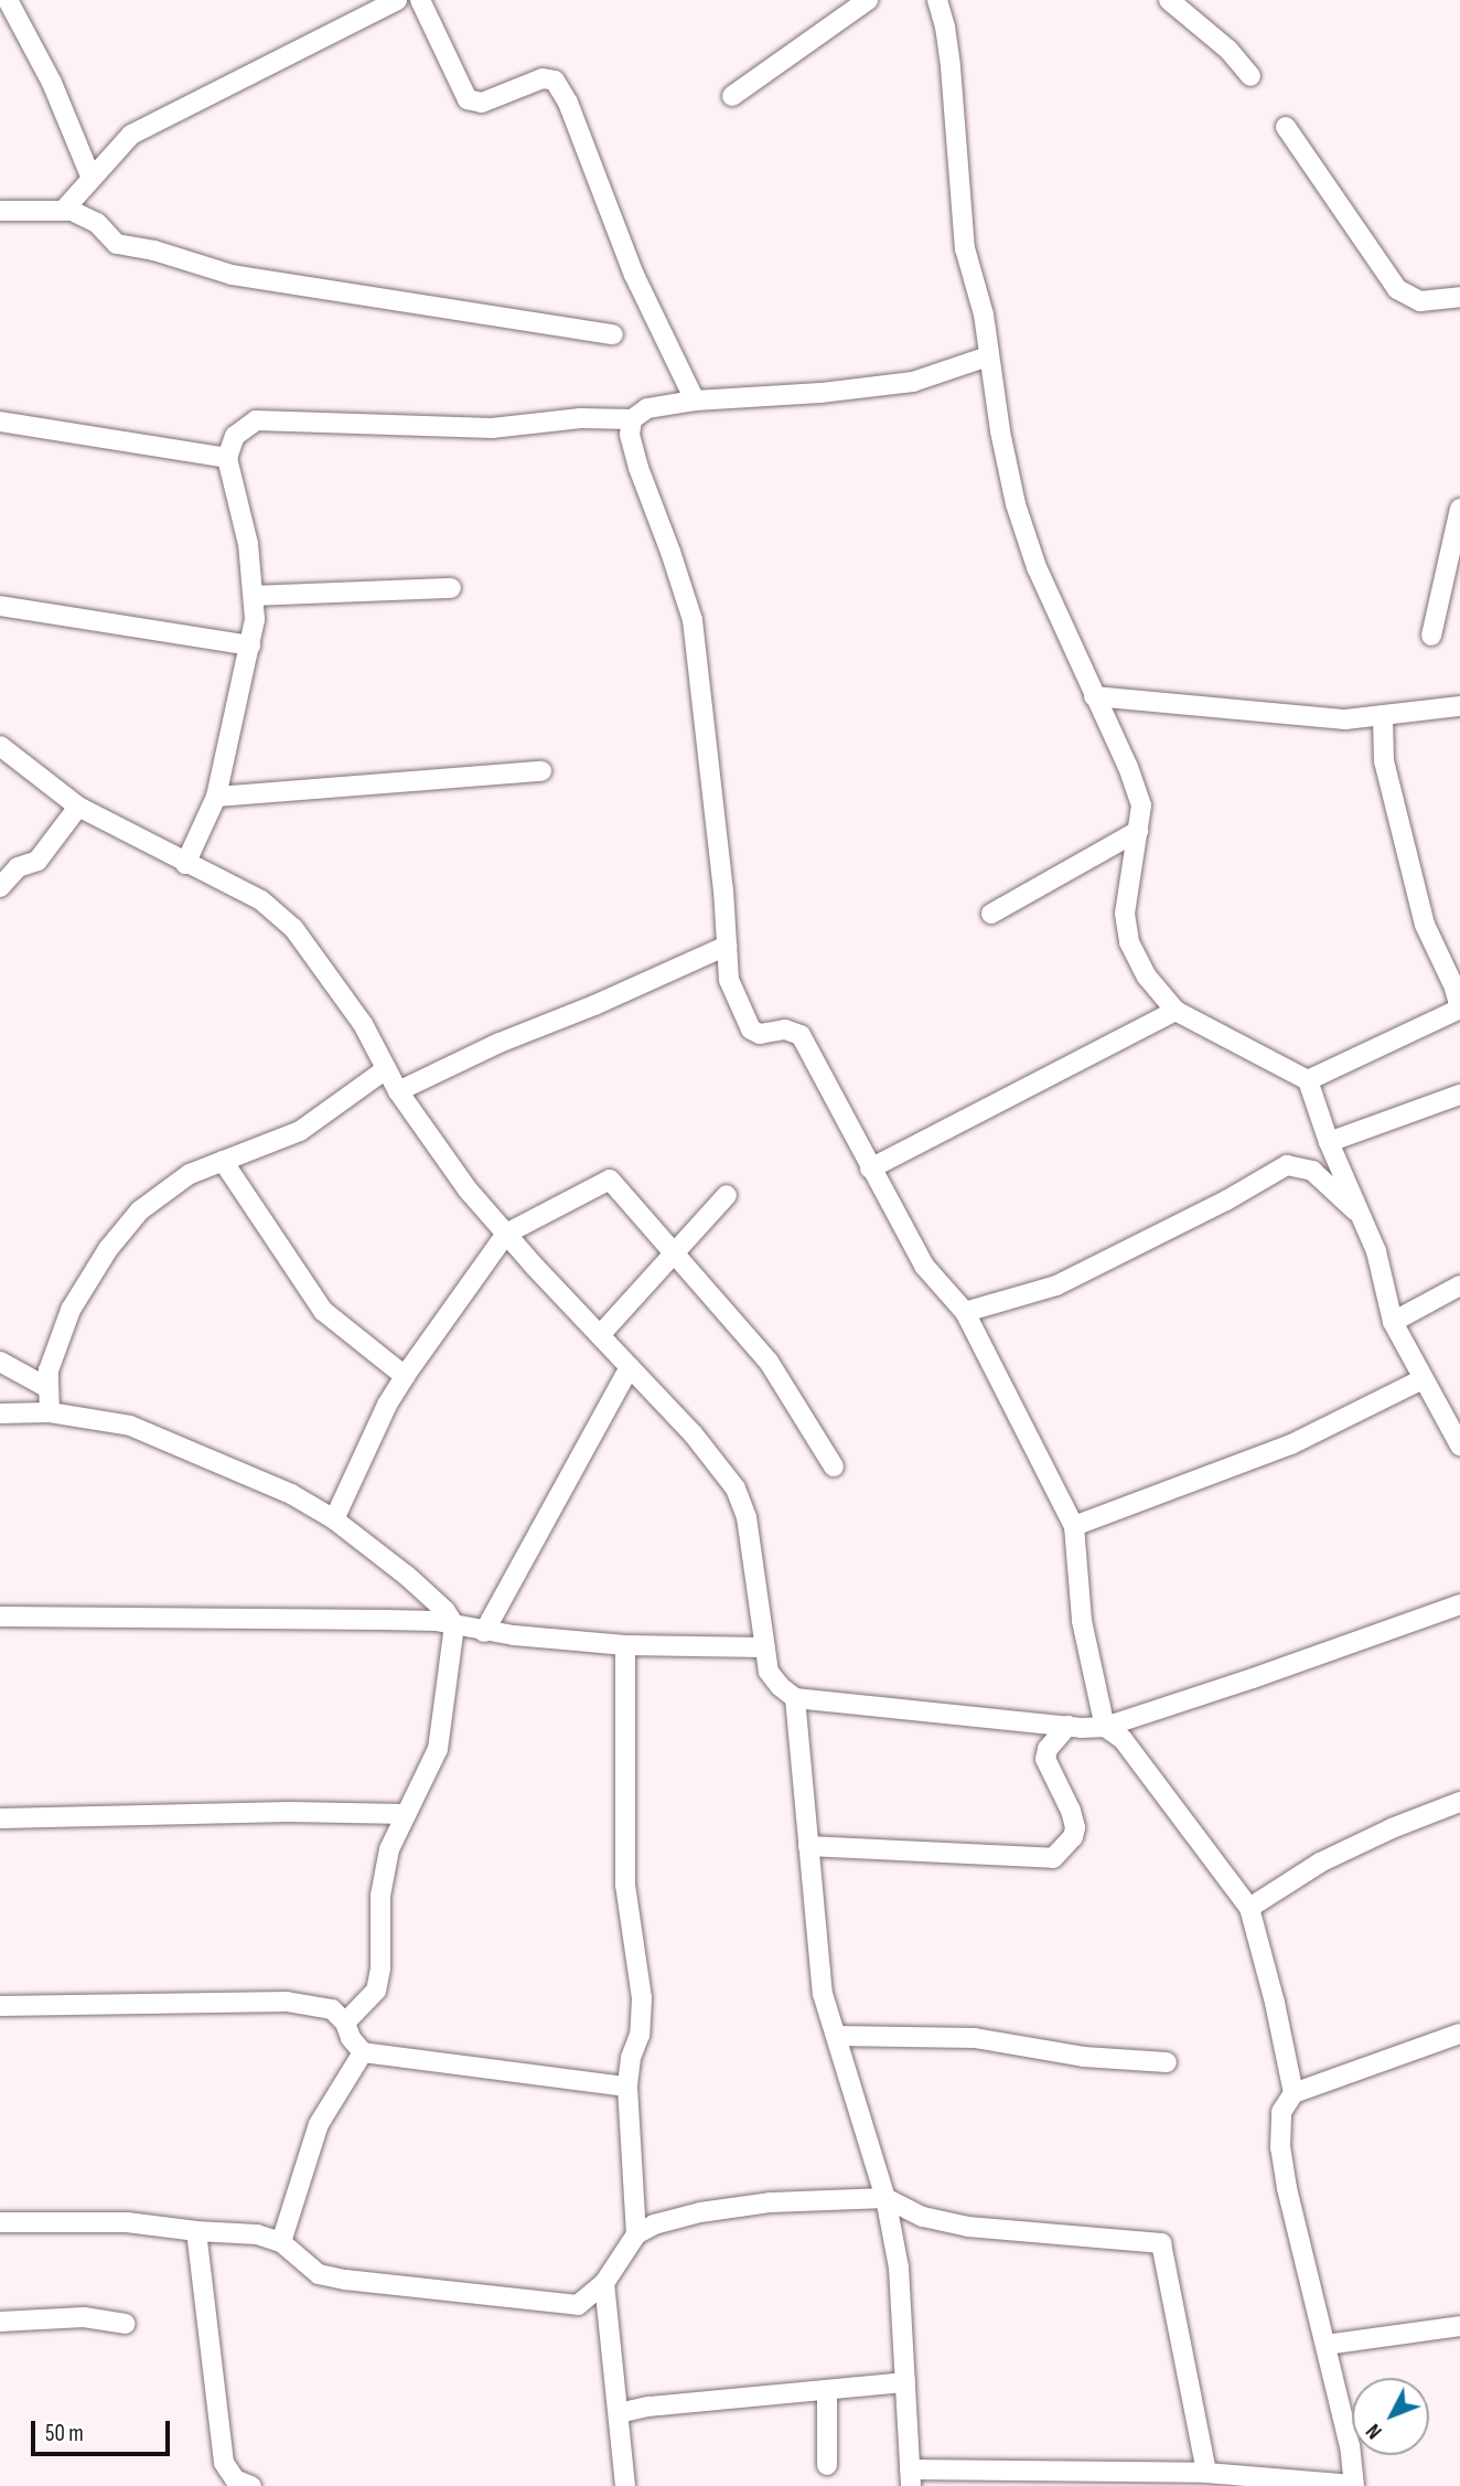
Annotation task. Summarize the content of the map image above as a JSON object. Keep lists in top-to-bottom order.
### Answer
{
  "scale_bar": "50 m",
  "north": "bottom left"
}
